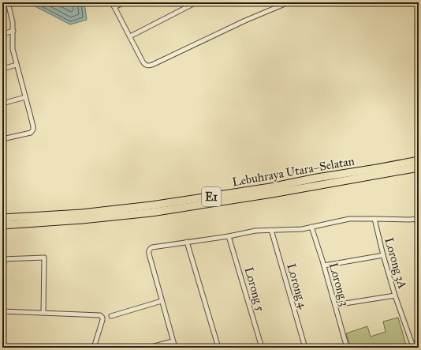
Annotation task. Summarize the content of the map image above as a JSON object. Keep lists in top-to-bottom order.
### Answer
{
  "streets": {
    "highway": ["Lebuhraya Utara–Selatan", "E1"],
    "street": [
      "Lorong 3A",
      "Lorong 3",
      "Lorong 4",
      "Lorong 5"
    ]
  }
}
